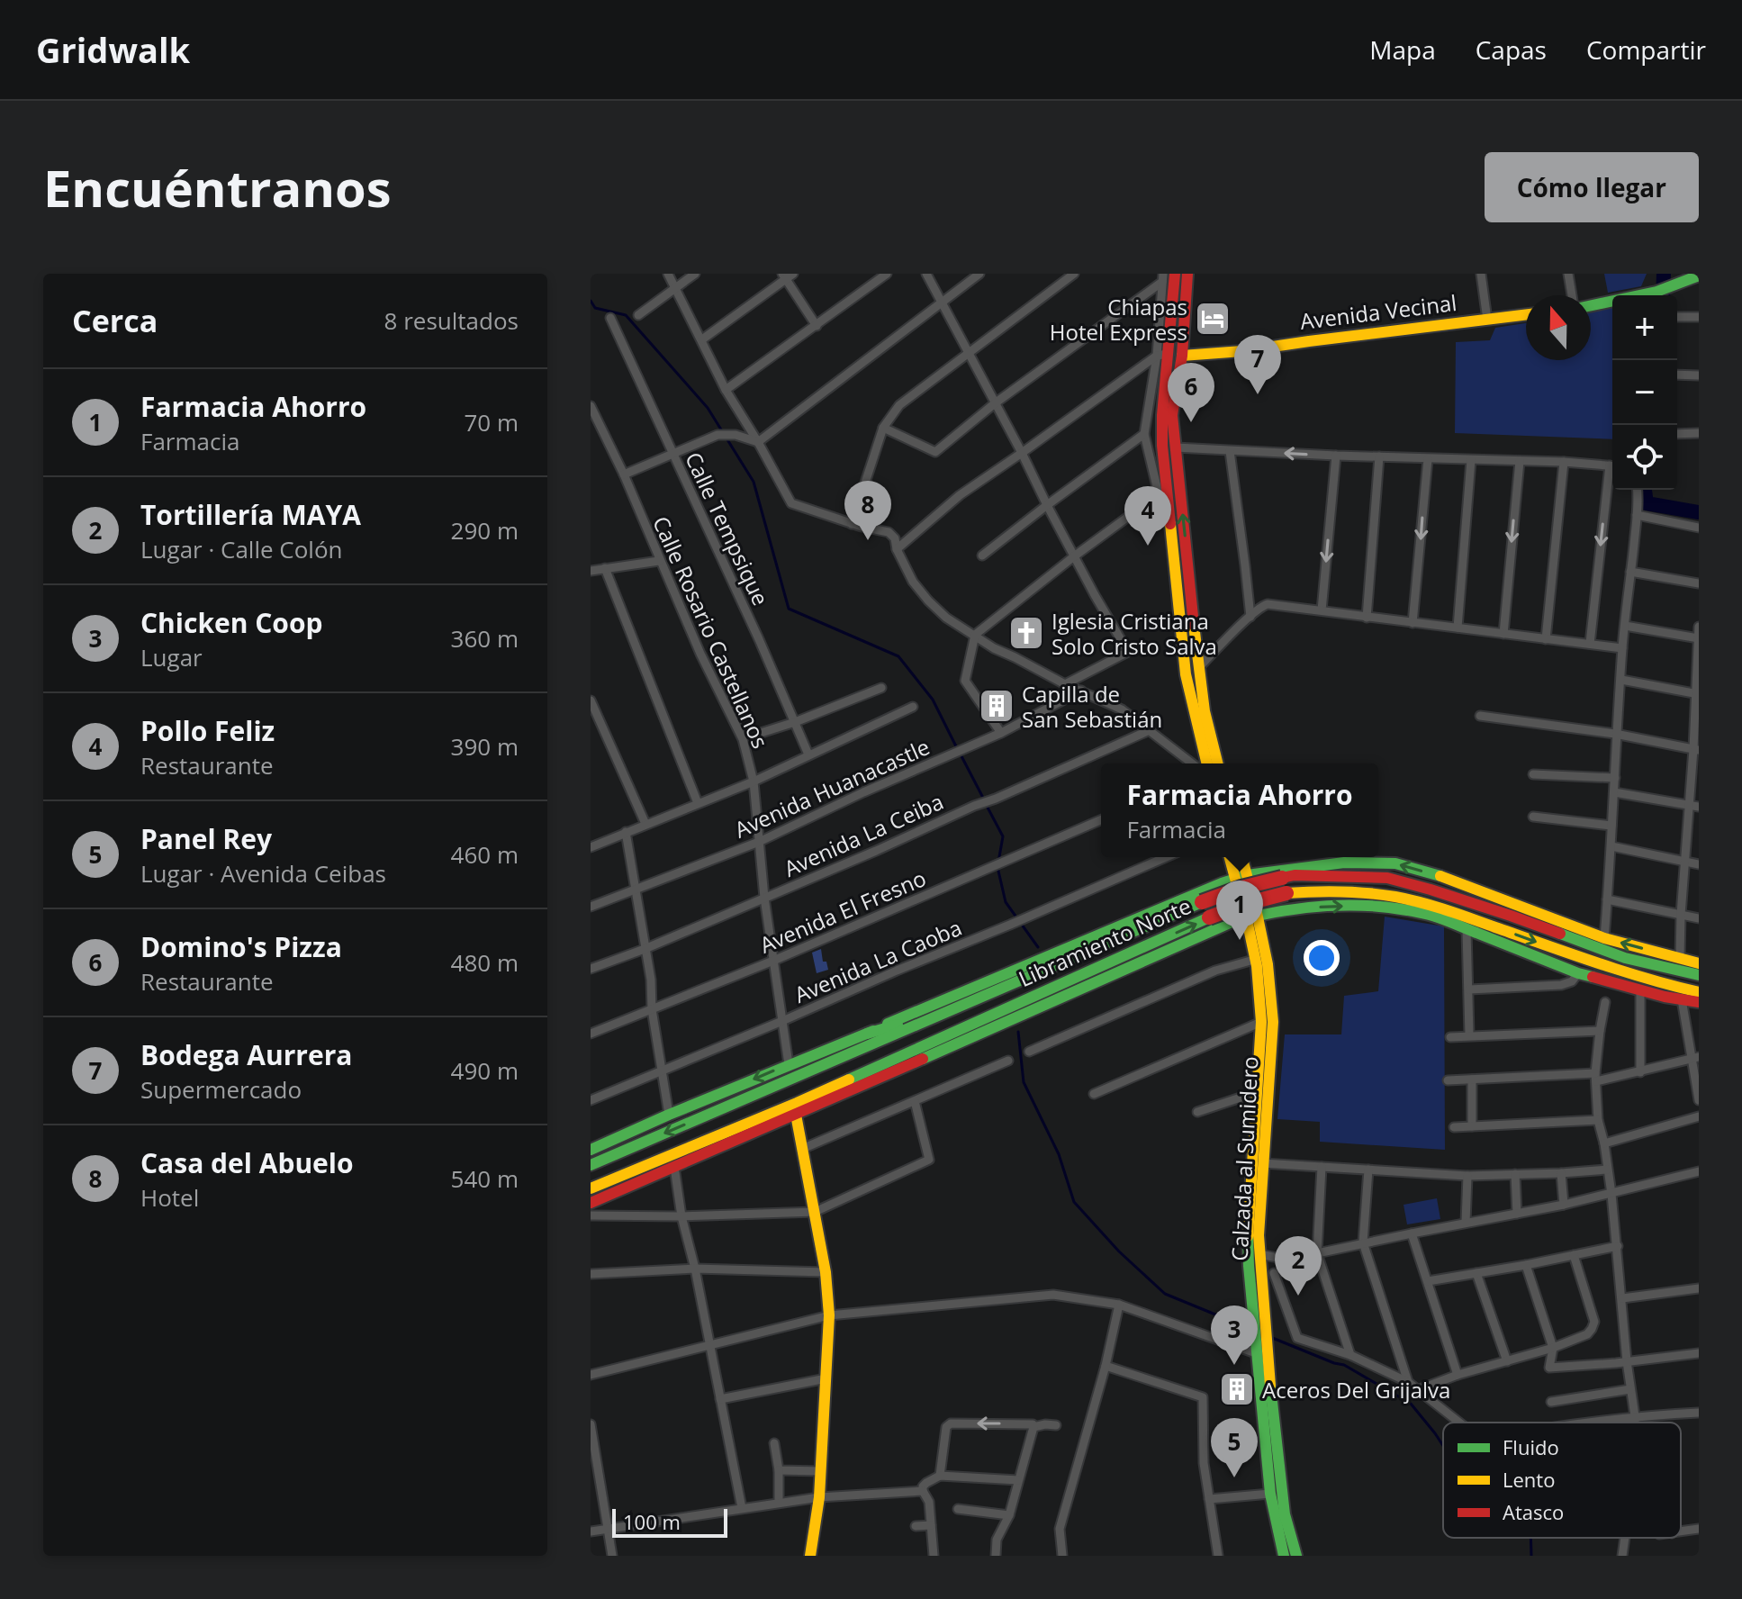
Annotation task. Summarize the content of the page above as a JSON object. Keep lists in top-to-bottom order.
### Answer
{
  "streets": {
    "main road": ["Avenida Vecinal", "Libramiento Norte", "Calzada al Sumidero"],
    "street": [
      "Calle Tempsique",
      "Calle Rosario Castellanos",
      "Avenida Huanacastle",
      "Avenida La Ceiba",
      "Avenida El Fresno",
      "Avenida La Caoba"
    ]
  },
  "crossings": [
    ["Calle Rosario Castellanos", "Avenida Huanacastle"],
    ["Calle Rosario Castellanos", "Avenida La Ceiba"],
    ["Calle Rosario Castellanos", "Avenida El Fresno"],
    ["Calle Rosario Castellanos", "Avenida La Caoba"],
    ["Libramiento Norte", "Calzada al Sumidero"]
  ],
  "places": {
    "hotel": ["Chiapas Hotel Express"],
    "church": ["Iglesia Cristiana Solo Cristo Salva"],
    "building": ["Capilla de San Sebastián", "Aceros Del Grijalva"]
  },
  "legend": ["Fluido", "Lento", "Atasco"],
  "scale_bar": "100 m",
  "north": "top",
  "page": {
    "header": "Gridwalk",
    "nav": ["Mapa", "Capas", "Compartir"],
    "buttons": "Cómo llegar",
    "title": "Encuéntranos",
    "heading": ["Cerca", "8 resultados"],
    "map_buttons": ["+", "−"],
    "pins": [
      "7",
      "6",
      "8",
      "4",
      "1",
      "2",
      "3",
      "5"
    ],
    "list": [
      {
        "mark": "1",
        "name": "Farmacia Ahorro",
        "note": "Farmacia",
        "value": "70 m"
      },
      {
        "mark": "2",
        "name": "Tortillería MAYA",
        "note": "Lugar · Calle Colón",
        "value": "290 m"
      },
      {
        "mark": "3",
        "name": "Chicken Coop",
        "note": "Lugar",
        "value": "360 m"
      },
      {
        "mark": "4",
        "name": "Pollo Feliz",
        "note": "Restaurante",
        "value": "390 m"
      },
      {
        "mark": "5",
        "name": "Panel Rey",
        "note": "Lugar · Avenida Ceibas",
        "value": "460 m"
      },
      {
        "mark": "6",
        "name": "Domino's Pizza",
        "note": "Restaurante",
        "value": "480 m"
      },
      {
        "mark": "7",
        "name": "Bodega Aurrera",
        "note": "Supermercado",
        "value": "490 m"
      },
      {
        "mark": "8",
        "name": "Casa del Abuelo",
        "note": "Hotel",
        "value": "540 m"
      }
    ],
    "popup": ["Farmacia Ahorro", "Farmacia"],
    "scale": "100 m"
  }
}
